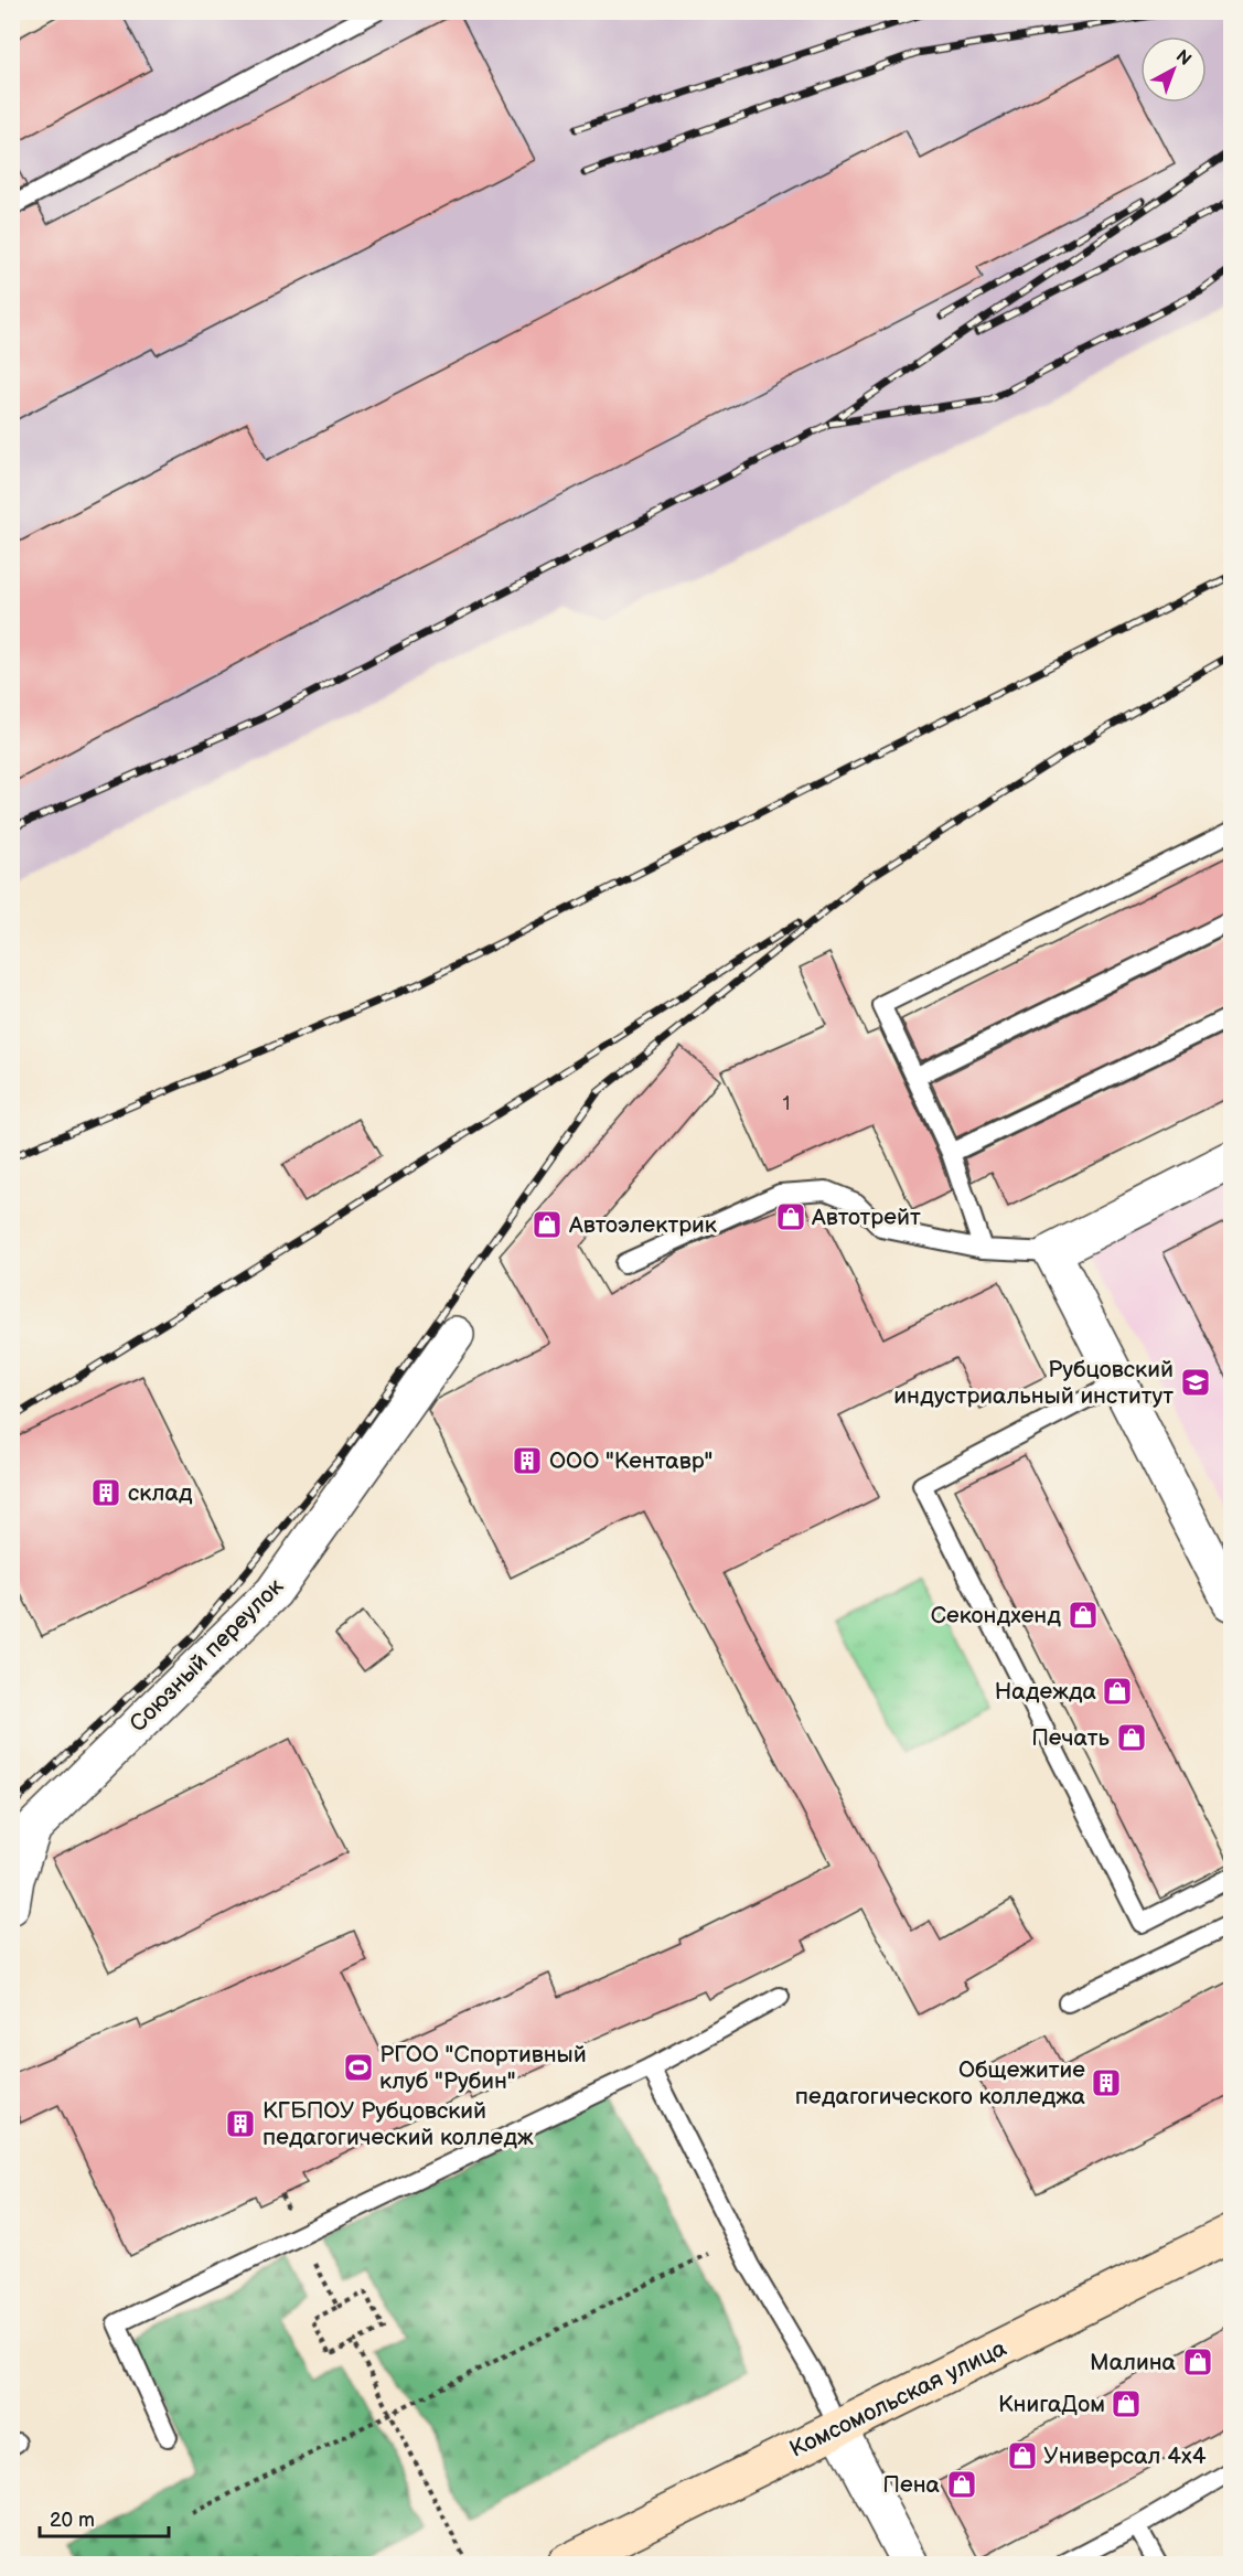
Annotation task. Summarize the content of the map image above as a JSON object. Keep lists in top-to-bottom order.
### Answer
{
  "streets": {
    "main road": ["Комсомольская улица"],
    "street": ["Союзный переулок"]
  },
  "places": {
    "shop": [
      "Автотрейт",
      "Автоэлектрик",
      "Секондхенд",
      "Надежда",
      "Печать",
      "Малина",
      "КнигаДом",
      "Универсал 4x4",
      "Пена"
    ],
    "school or university": ["Рубцовский индустриальный институт"],
    "building": [
      "ООО \"Кентавр\"",
      "склад",
      "Общежитие педагогического колледжа",
      "КГБПОУ Рубцовский педагогический колледж"
    ],
    "sports": ["РГОО \"Спортивный клуб \"Рубин\""]
  },
  "house_numbers": ["1"],
  "scale_bar": "20 m",
  "north": "top right"
}
